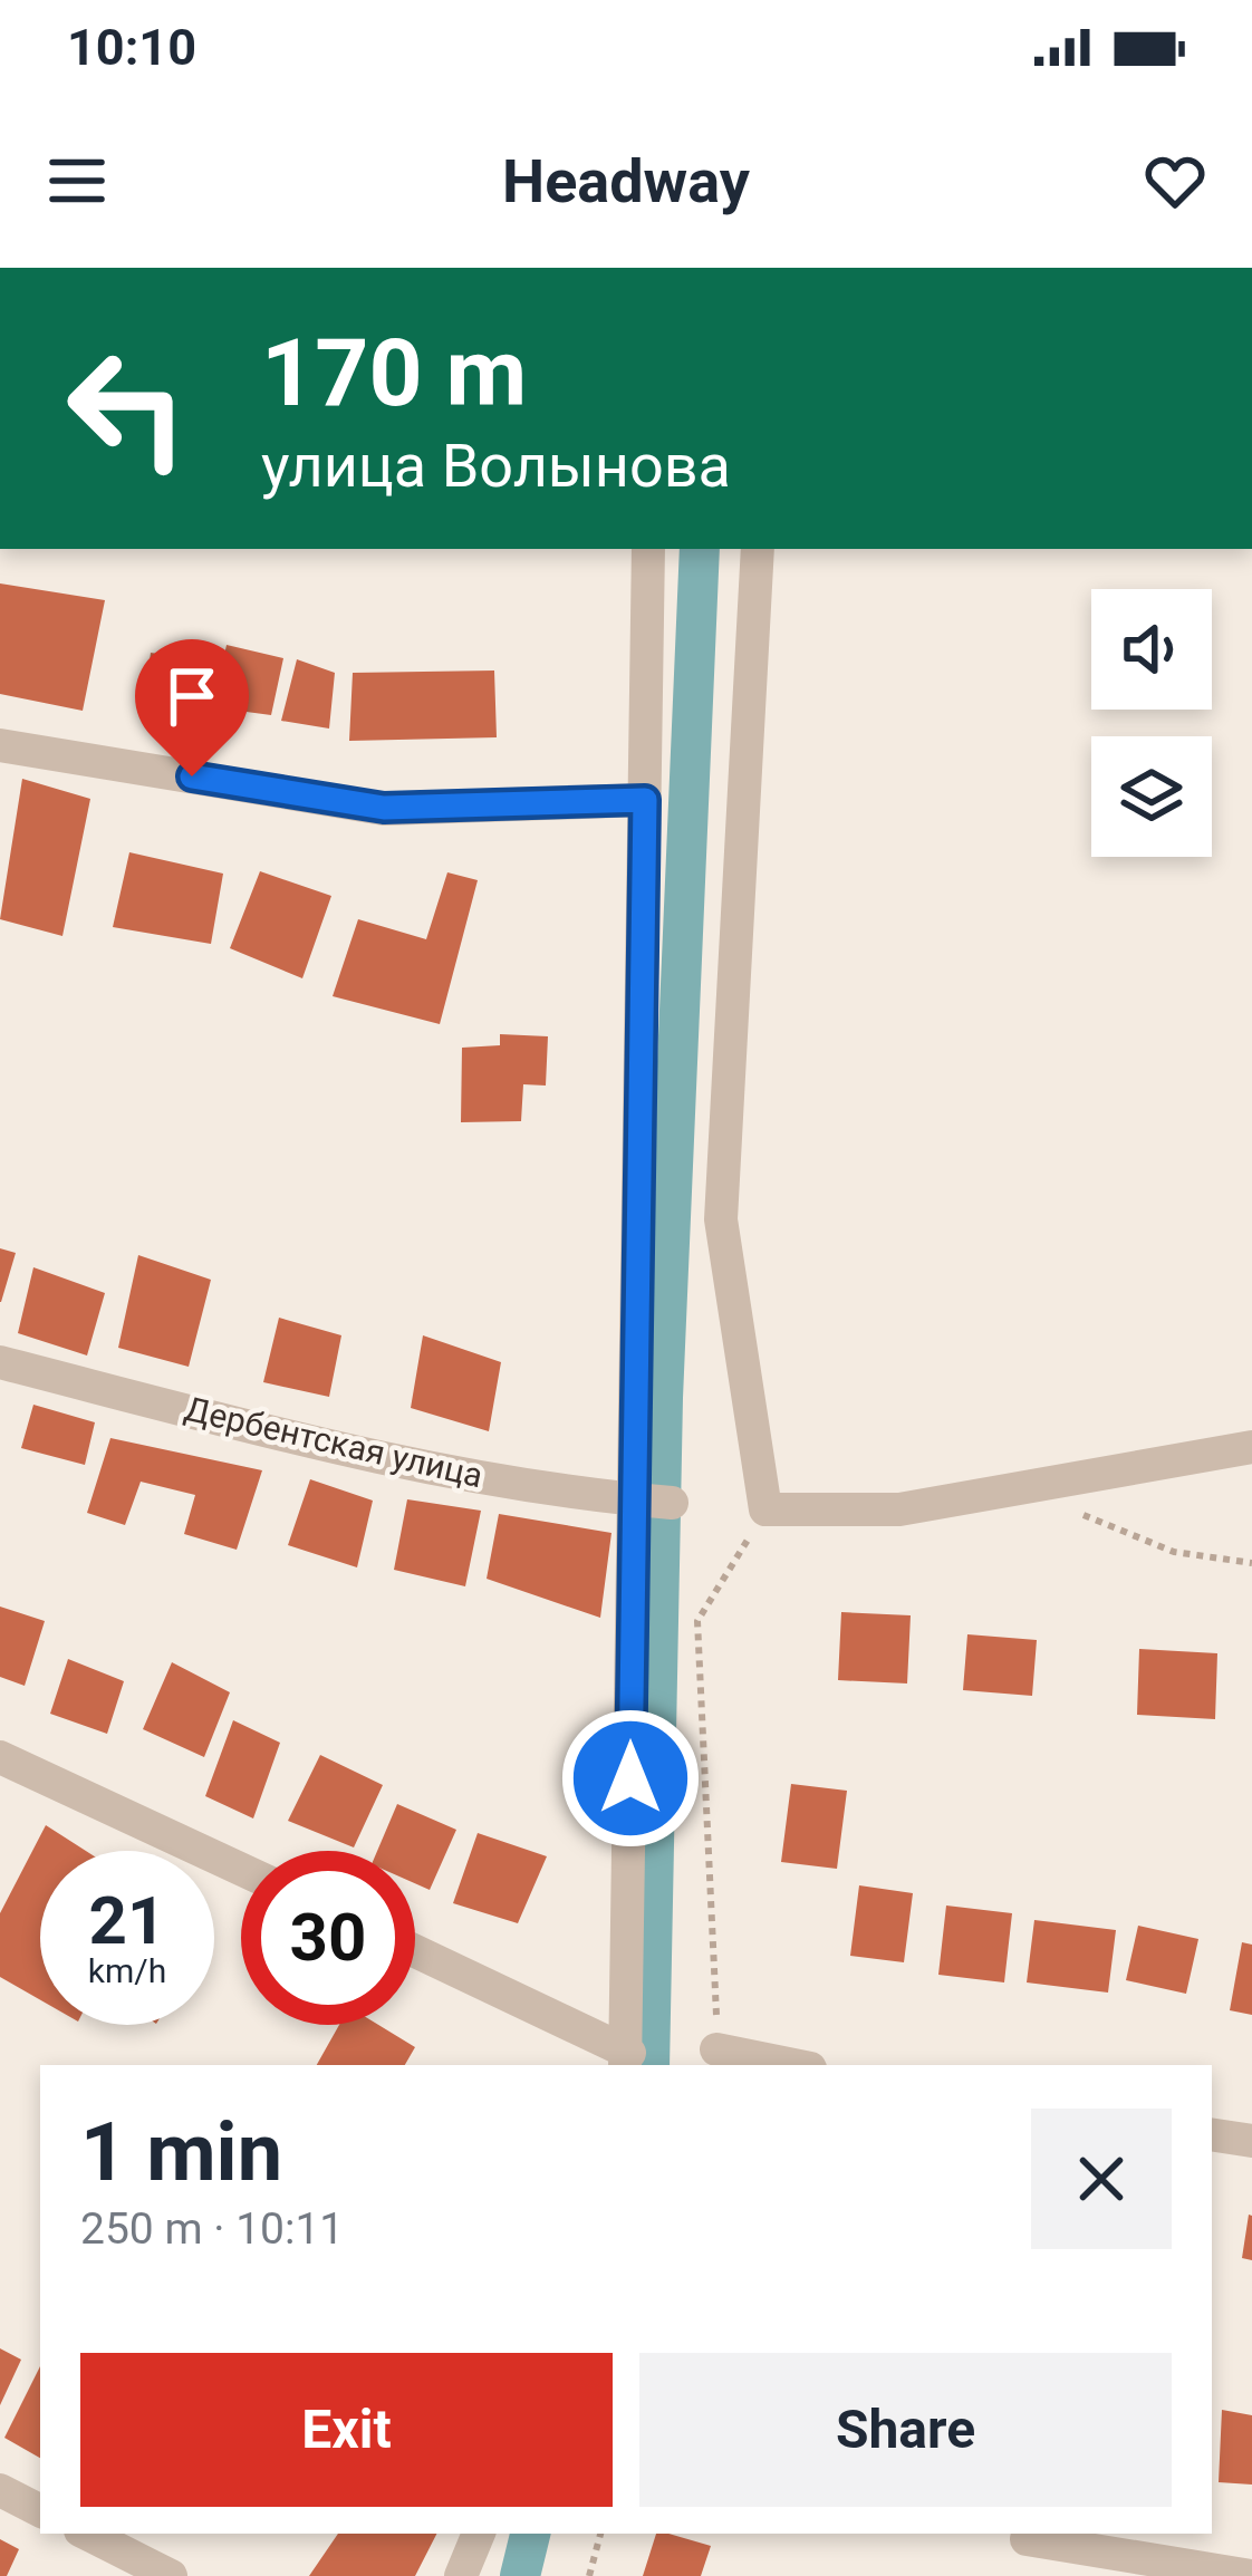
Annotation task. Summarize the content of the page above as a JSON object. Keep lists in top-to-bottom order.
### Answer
{
  "streets": {
    "street": ["Дербентская улица"]
  },
  "page": {
    "status": "10:10",
    "header": "Headway",
    "turn": ["170 m", "улица Волынова"],
    "speed": "21 km/h",
    "limit": "30",
    "heading": ["1 min", "250 m · 10:11"],
    "buttons": ["Exit", "Share"]
  }
}
